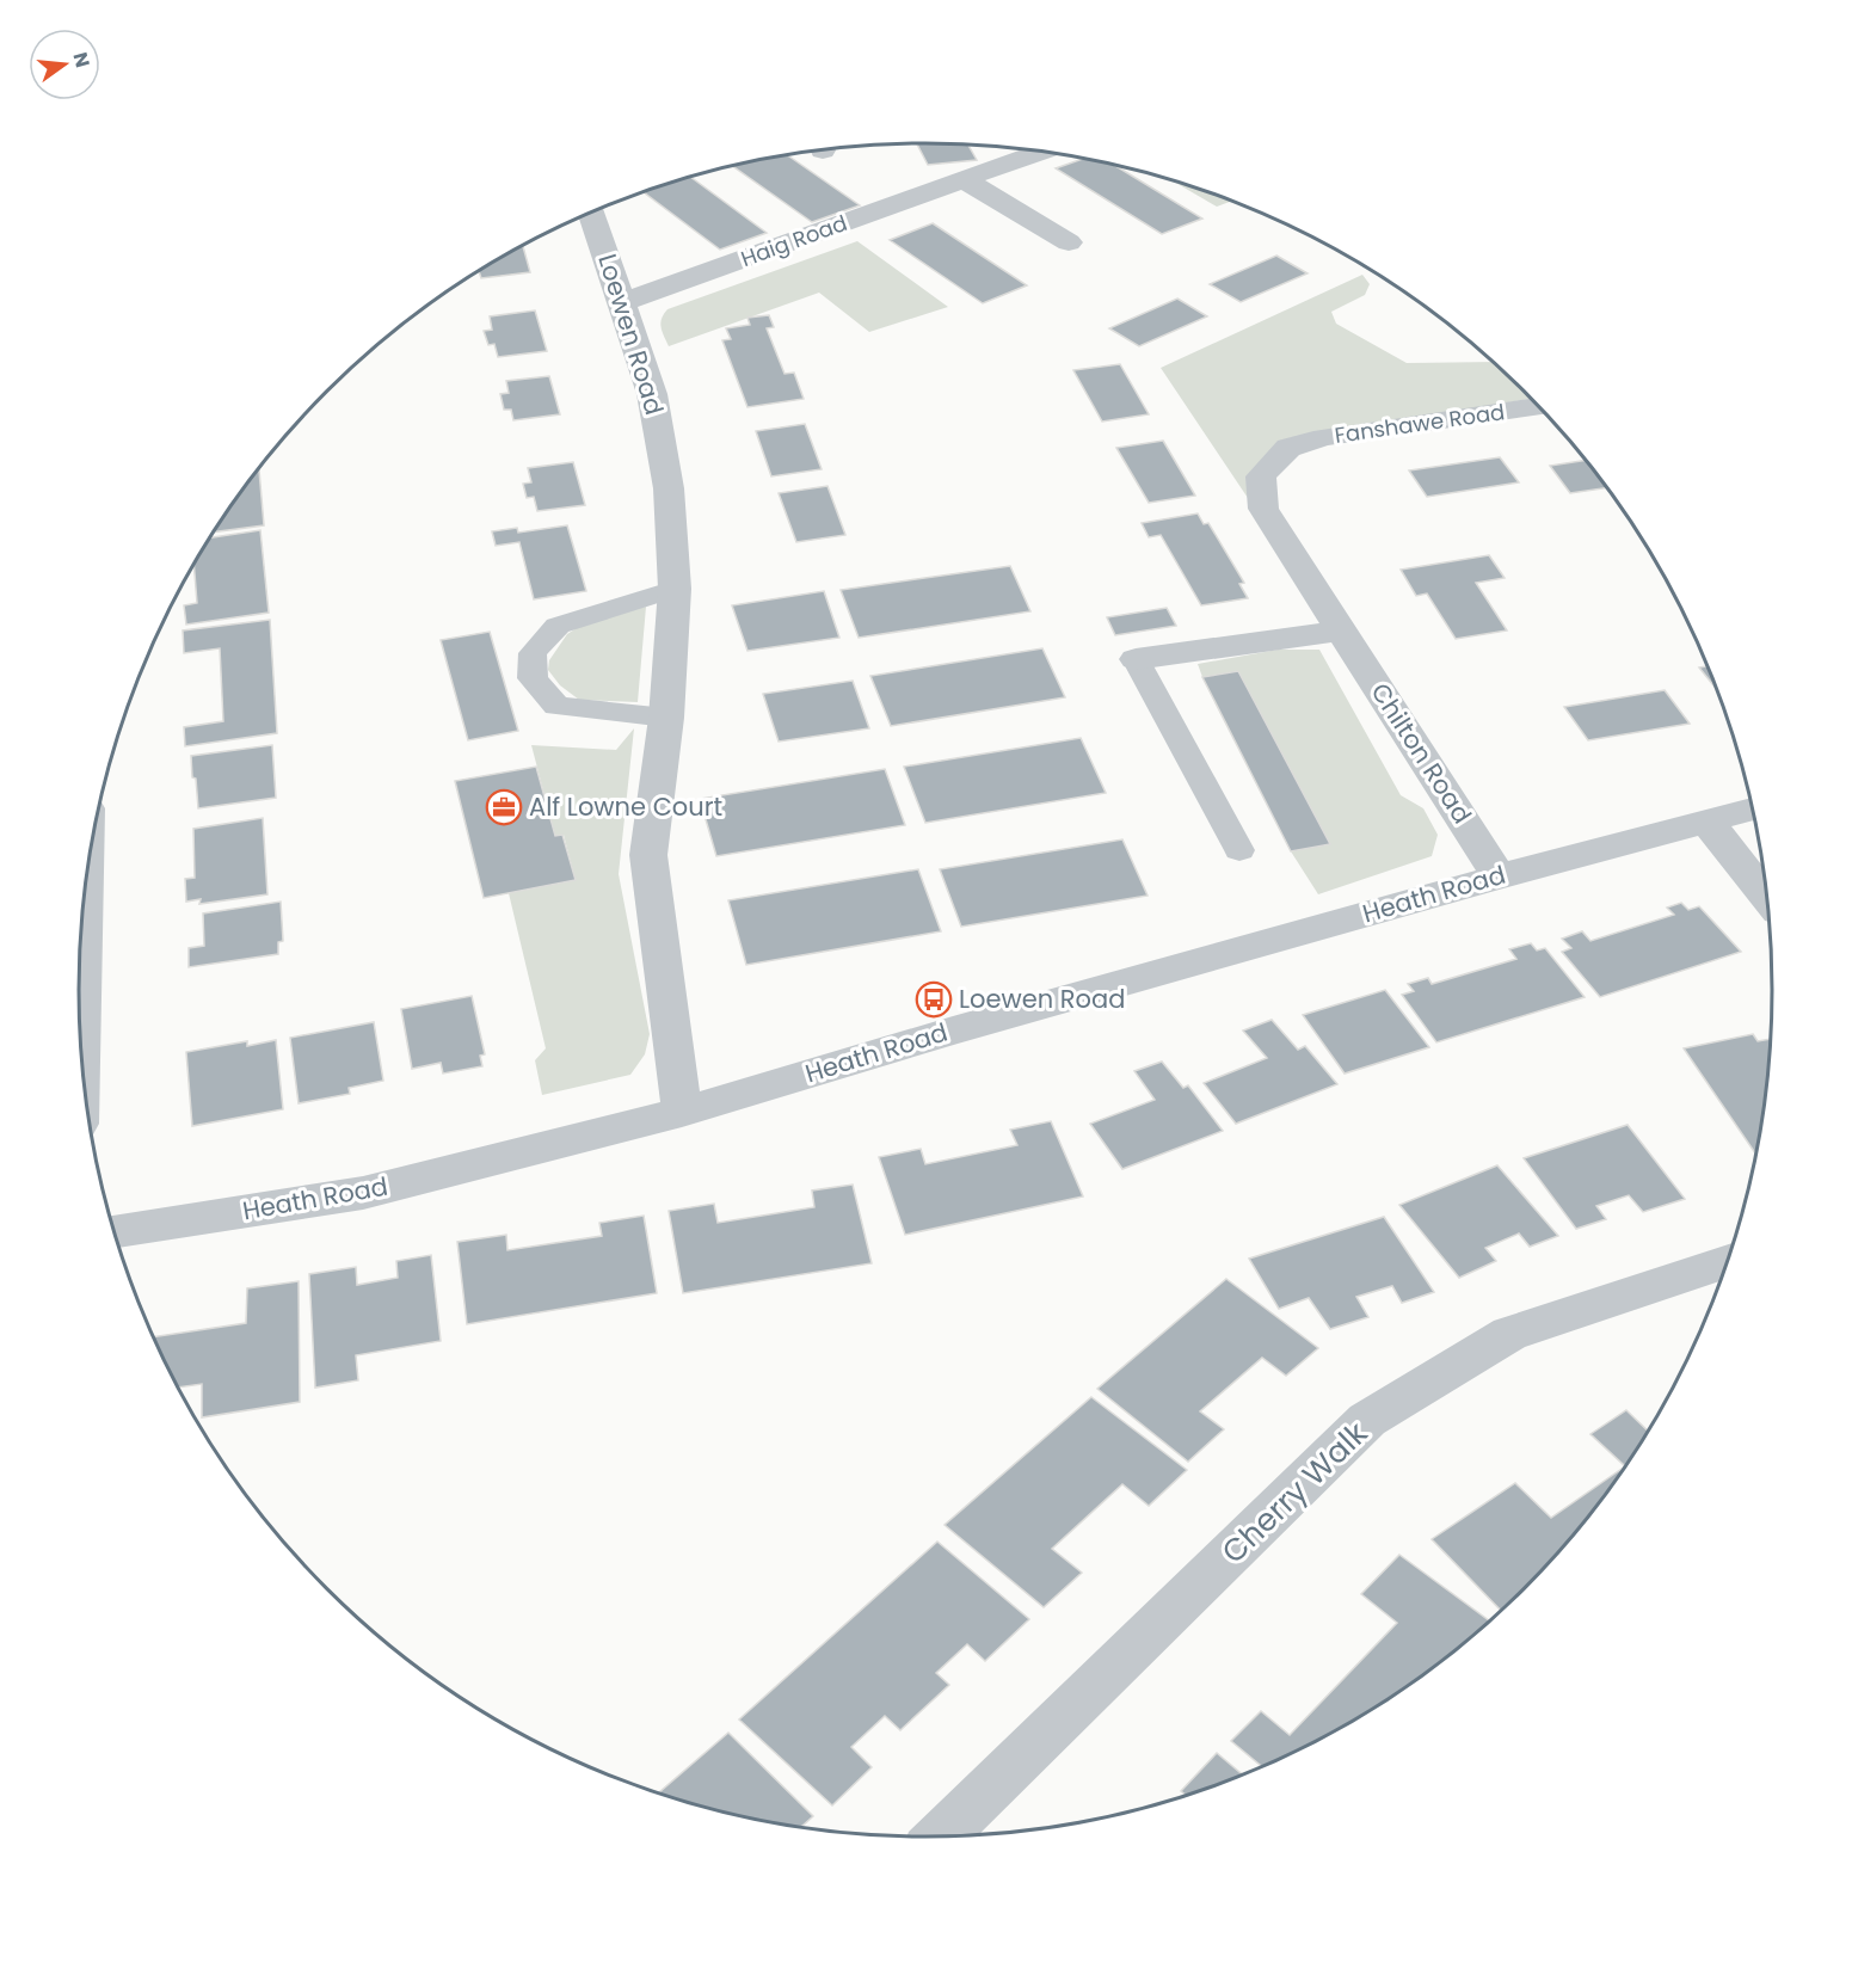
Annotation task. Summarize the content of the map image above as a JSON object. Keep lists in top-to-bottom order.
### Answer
{
  "streets": {
    "street": [
      "Haig Road",
      "Loewen Road",
      "Fanshawe Road",
      "Chilton Road",
      "Heath Road",
      "Cherry Walk"
    ]
  },
  "crossings": [
    ["Haig Road", "Loewen Road"],
    ["Loewen Road", "Heath Road"],
    ["Fanshawe Road", "Chilton Road"],
    ["Chilton Road", "Heath Road"]
  ],
  "places": {
    "office": ["Alf Lowne Court"],
    "bus stop": ["Loewen Road"]
  },
  "north": "right"
}
